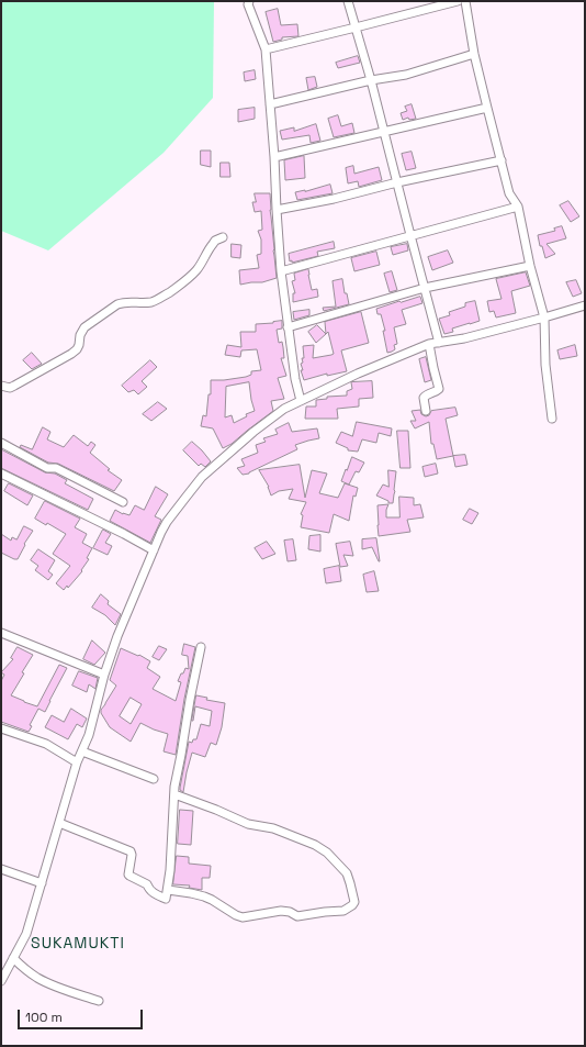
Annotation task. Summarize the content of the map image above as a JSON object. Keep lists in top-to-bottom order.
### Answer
{
  "districts": ["SUKAMUKTI"],
  "scale_bar": "100 m"
}
